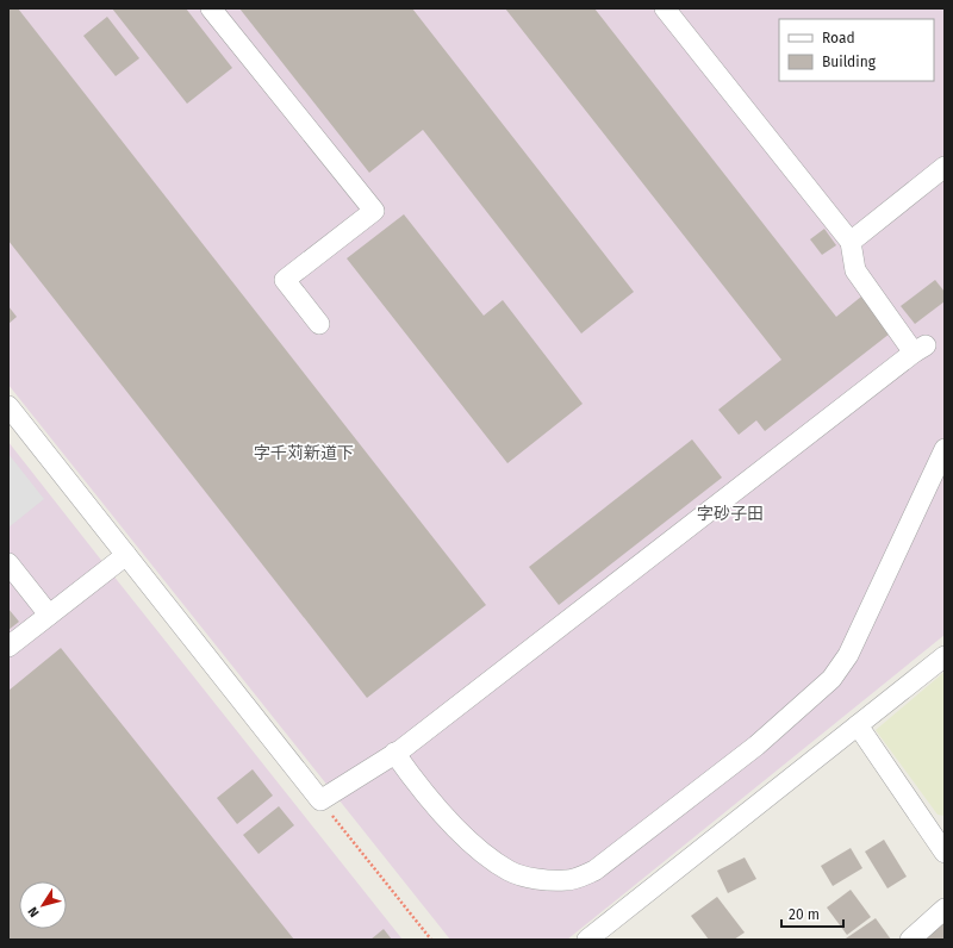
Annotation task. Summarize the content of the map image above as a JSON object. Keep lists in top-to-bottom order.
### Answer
{
  "districts": ["字千苅新道下", "字砂子田"],
  "legend": ["Road", "Building"],
  "scale_bar": "20 m",
  "north": "bottom left"
}
